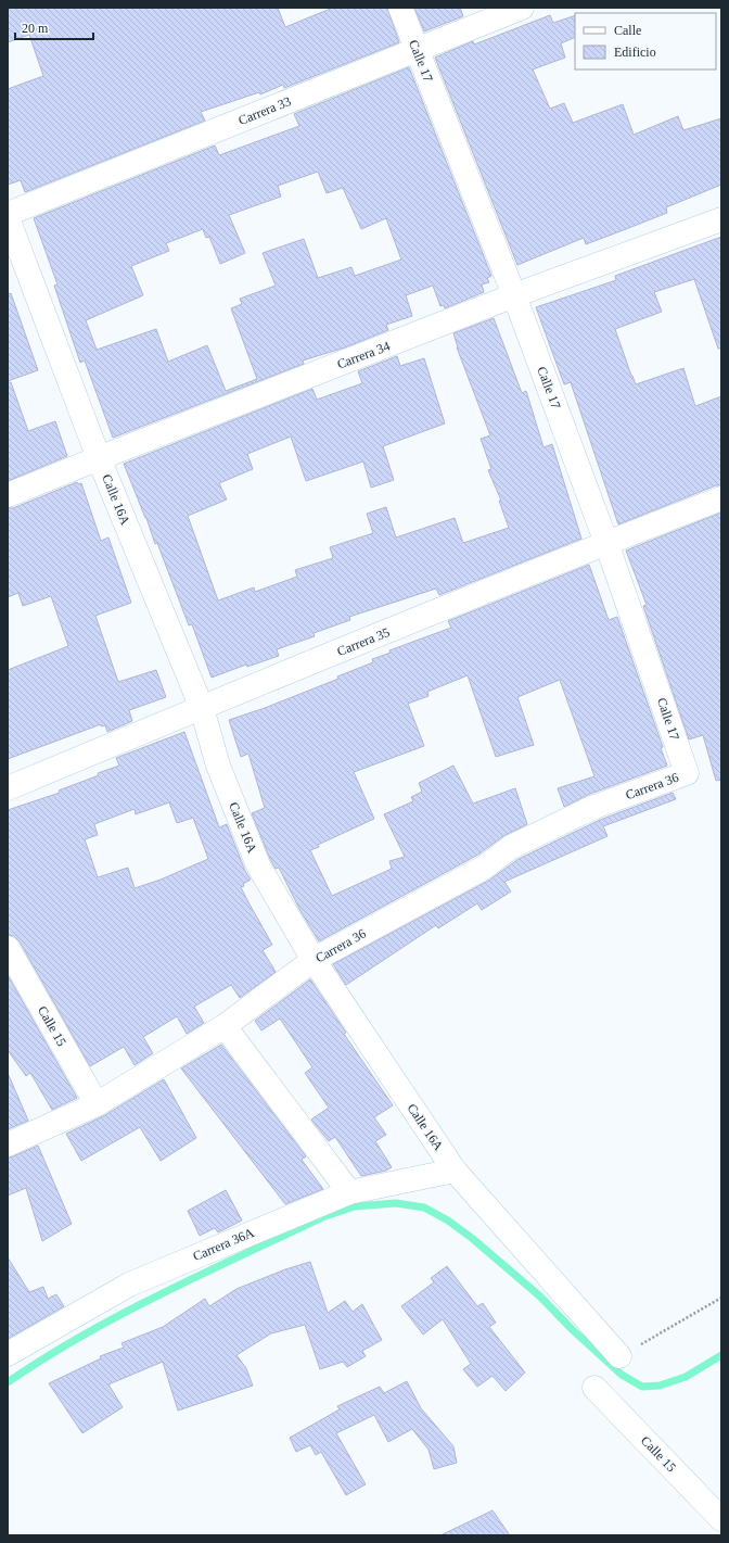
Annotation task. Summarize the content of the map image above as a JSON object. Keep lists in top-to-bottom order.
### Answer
{
  "streets": {
    "street": [
      "Calle 17",
      "Carrera 33",
      "Carrera 34",
      "Calle 16A",
      "Carrera 35",
      "Carrera 36",
      "Calle 15",
      "Carrera 36A"
    ]
  },
  "crossings": [
    ["Calle 17", "Carrera 33"],
    ["Calle 17", "Carrera 34"],
    ["Calle 17", "Carrera 35"],
    ["Calle 17", "Carrera 36"],
    ["Carrera 34", "Calle 16A"],
    ["Calle 16A", "Carrera 35"],
    ["Calle 16A", "Carrera 36"],
    ["Calle 16A", "Carrera 36A"],
    ["Carrera 36", "Calle 15"]
  ],
  "legend": ["Calle", "Edificio"],
  "scale_bar": "20 m"
}
